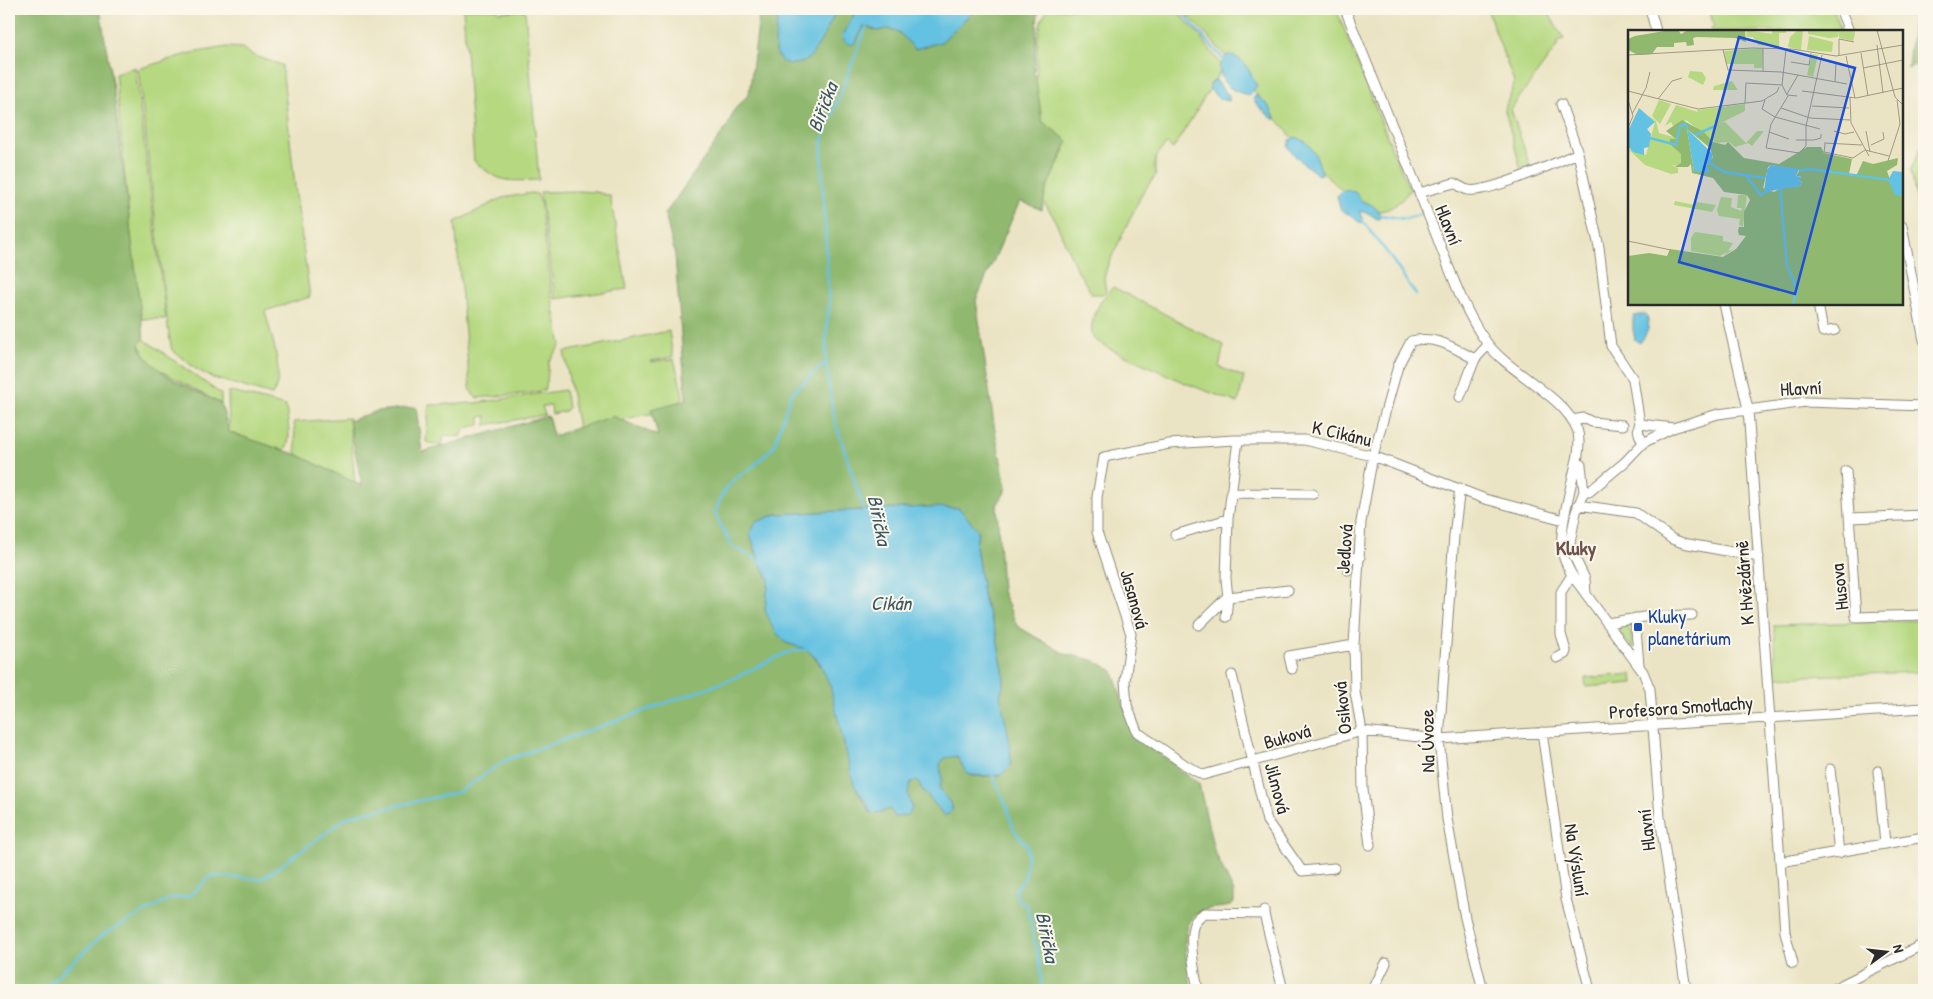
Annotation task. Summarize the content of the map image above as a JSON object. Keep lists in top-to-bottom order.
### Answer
{
  "streets": {
    "street": [
      "Hlavní",
      "K Cikánu",
      "Jedlová",
      "K Hvězdárně",
      "Husova",
      "Jasanová",
      "Profesora Smotlachy",
      "Osiková",
      "Buková",
      "Na Úvoze",
      "Jilmová",
      "Na Výsluní"
    ]
  },
  "crossings": [
    ["Hlavní", "K Cikánu"],
    ["Hlavní", "K Hvězdárně"],
    ["Hlavní", "Profesora Smotlachy"],
    ["K Cikánu", "Jedlová"],
    ["K Cikánu", "Jasanová"],
    ["K Cikánu", "Na Úvoze"],
    ["Jedlová", "Osiková"],
    ["K Hvězdárně", "Profesora Smotlachy"],
    ["Jasanová", "Buková"],
    ["Profesora Smotlachy", "Buková"],
    ["Profesora Smotlachy", "Na Úvoze"],
    ["Profesora Smotlachy", "Na Výsluní"],
    ["Osiková", "Buková"],
    ["Buková", "Na Úvoze"],
    ["Buková", "Jilmová"]
  ],
  "districts": ["Kluky"],
  "water": ["Biřička", "Cikán"],
  "places": {
    "transit": ["Kluky planetárium"]
  },
  "north": "right"
}
